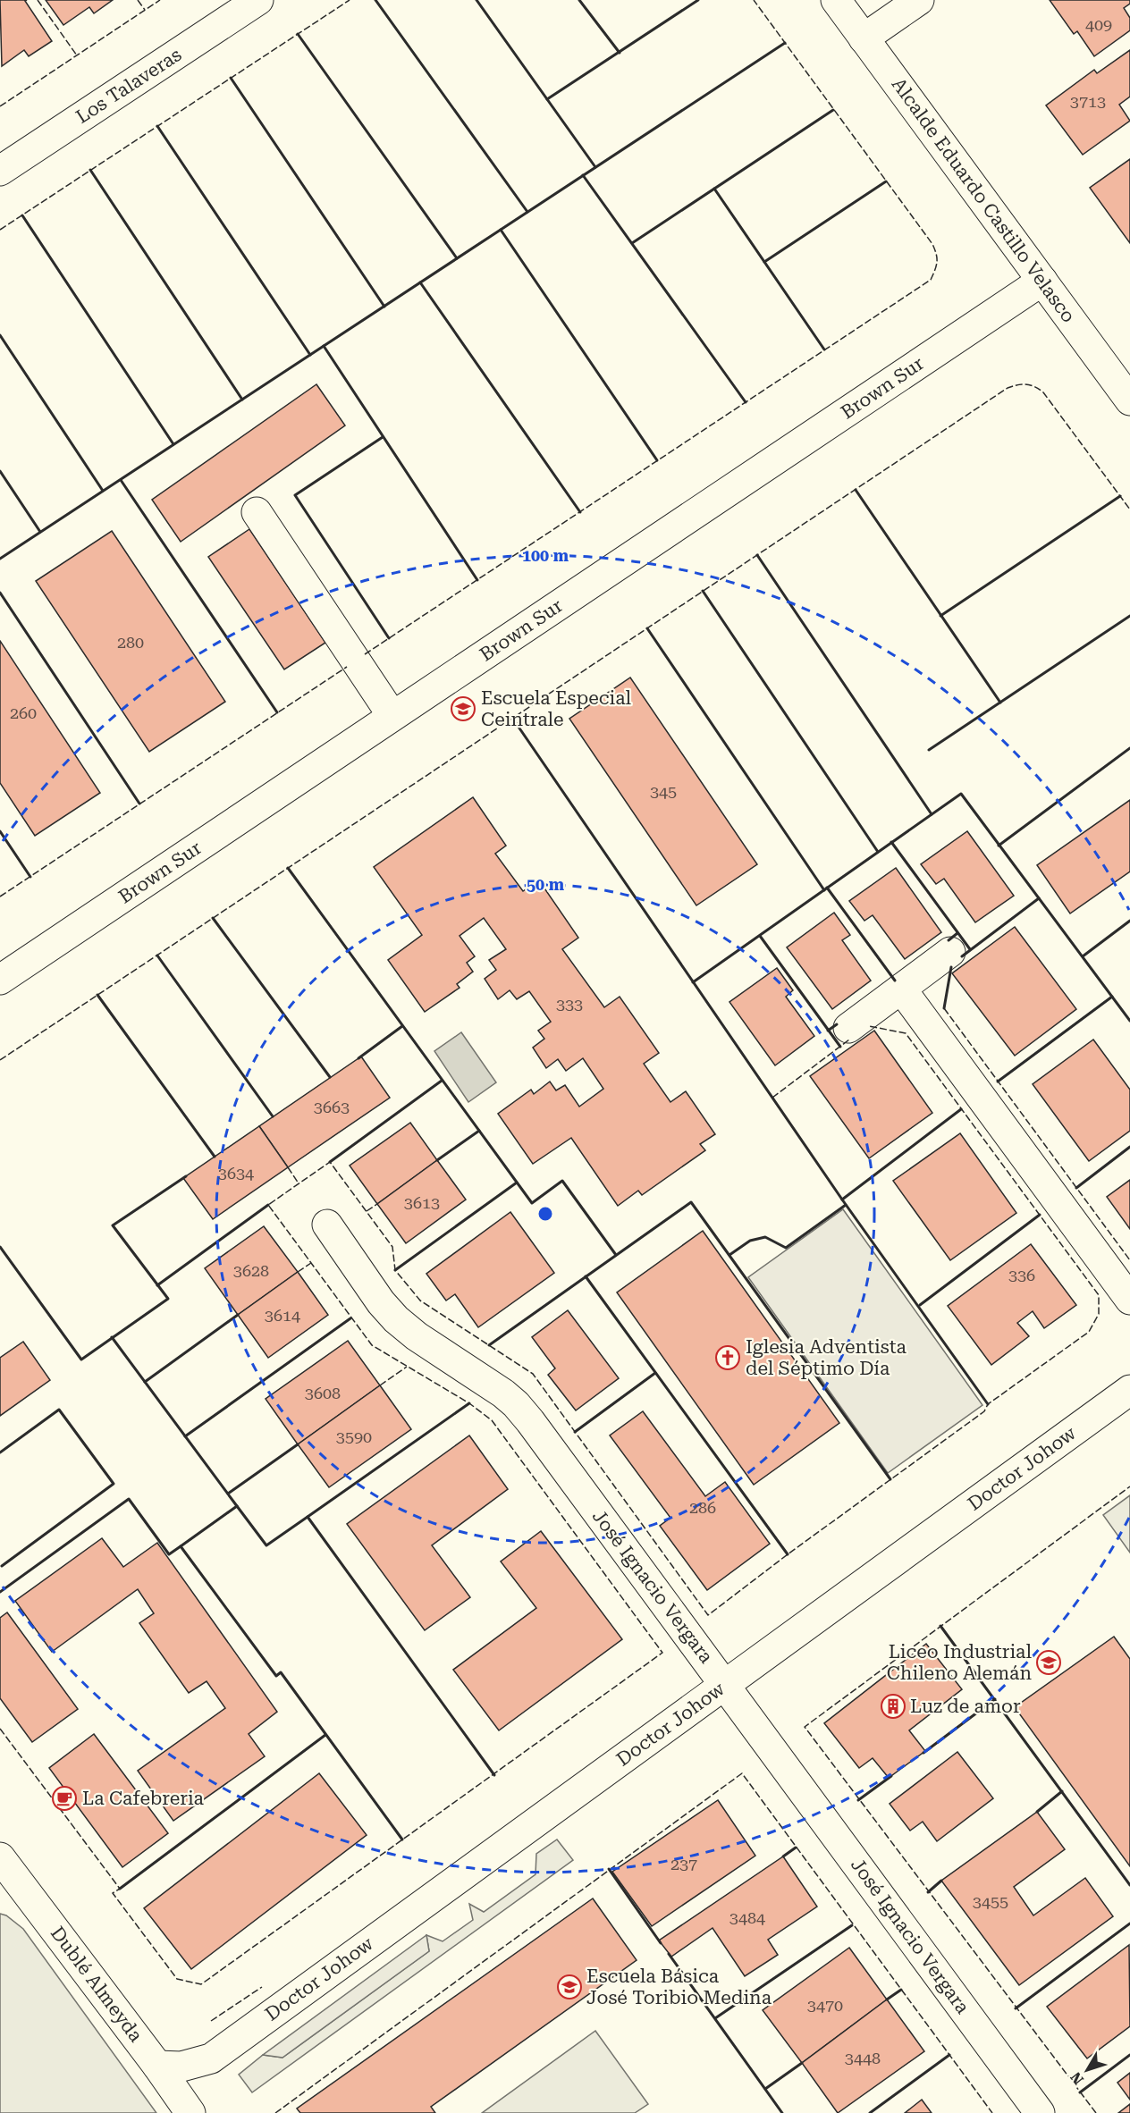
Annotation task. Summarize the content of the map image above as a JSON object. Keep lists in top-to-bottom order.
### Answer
{
  "streets": {
    "street": [
      "Los Talaveras",
      "Alcalde Eduardo Castillo Velasco",
      "Brown Sur",
      "Doctor Johow",
      "José Ignacio Vergara",
      "Dublé Almeyda"
    ]
  },
  "crossings": [
    ["Alcalde Eduardo Castillo Velasco", "Brown Sur"],
    ["Doctor Johow", "José Ignacio Vergara"],
    ["Doctor Johow", "Dublé Almeyda"]
  ],
  "places": {
    "school or university": ["Escuela Especial Ceintrale", "Liceo Industrial Chileno Alemán", "Escuela Básica José Toribio Medina"],
    "church": ["Iglesia Adventista del Séptimo Día"],
    "building": ["Luz de amor"],
    "cafe": ["La Cafebreria"]
  },
  "house_numbers": [
    "409",
    "3713",
    "280",
    "260",
    "345",
    "333",
    "3663",
    "3634",
    "3613",
    "3628",
    "336",
    "3614",
    "3608",
    "3590",
    "286",
    "237",
    "3455",
    "3484",
    "3470",
    "3448"
  ],
  "north": "bottom left",
  "rings": ["100 m", "50 m"]
}
